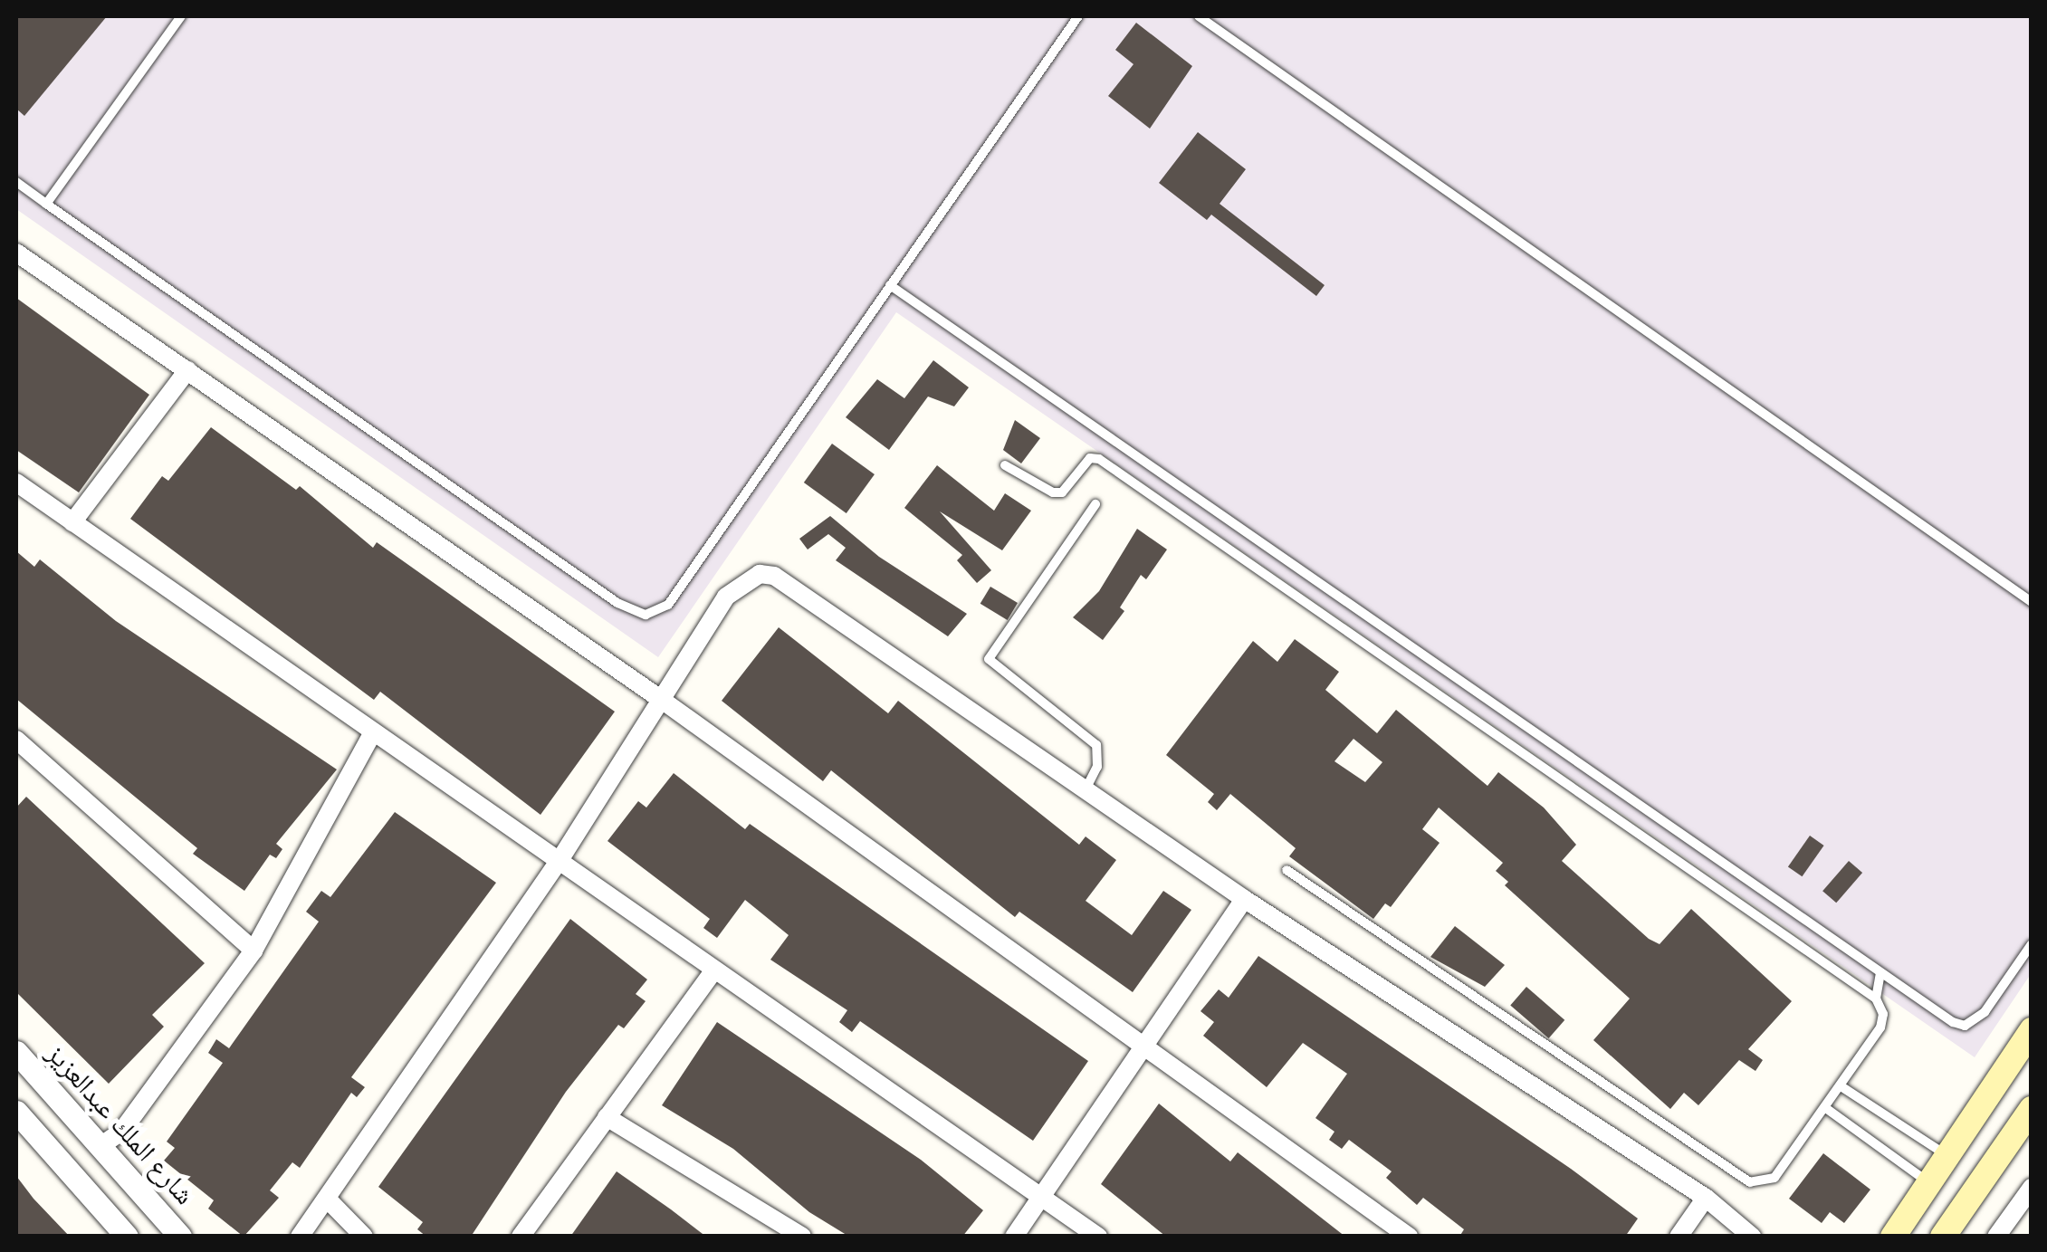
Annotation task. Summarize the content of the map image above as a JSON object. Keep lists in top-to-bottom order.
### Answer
{
  "streets": {
    "street": ["شارع الملك عبدالعزيز"]
  }
}
